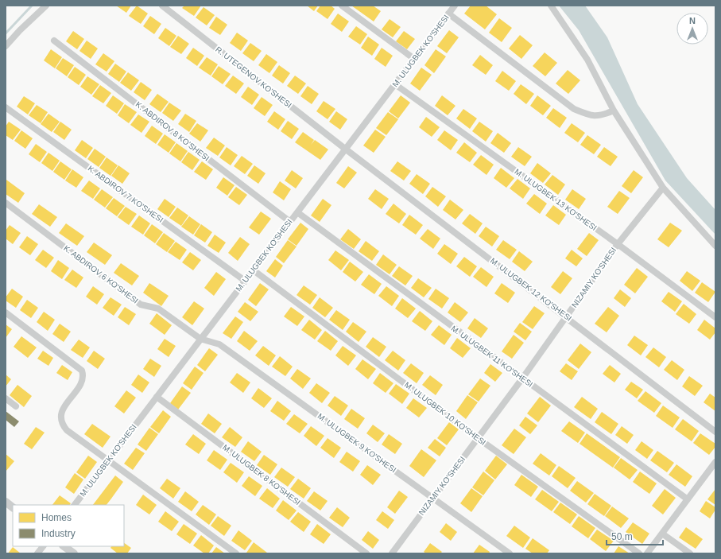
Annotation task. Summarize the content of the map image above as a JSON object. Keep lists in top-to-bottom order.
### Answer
{
  "streets": {
    "street": [
      "M. ULUGBEK KO'SHESI",
      "R. UTEGENOV KO'SHESI",
      "K. ABDIROV 8 KO'SHESI",
      "K. ABDIROV 7 KO'SHESI",
      "M. ULUGBEK 13 KO'SHESI",
      "K. ABDIROV 6 KO'SHESI",
      "NIZAMIY KO'SHESI",
      "M. ULUGBEK 12 KO'SHESI",
      "M. ULUGBEK 11 KO'SHESI",
      "M. ULUGBEK 10 KO'SHESI",
      "M. ULUGBEK 9 KO'SHESI",
      "M. ULUGBEK 8 KO'SHESI"
    ]
  },
  "crossings": [
    ["M. ULUGBEK KO'SHESI", "R. UTEGENOV KO'SHESI"],
    ["M. ULUGBEK KO'SHESI", "K. ABDIROV 8 KO'SHESI"],
    ["M. ULUGBEK KO'SHESI", "K. ABDIROV 7 KO'SHESI"],
    ["M. ULUGBEK KO'SHESI", "M. ULUGBEK 13 KO'SHESI"],
    ["M. ULUGBEK KO'SHESI", "K. ABDIROV 6 KO'SHESI"],
    ["M. ULUGBEK KO'SHESI", "M. ULUGBEK 12 KO'SHESI"],
    ["M. ULUGBEK KO'SHESI", "M. ULUGBEK 11 KO'SHESI"],
    ["M. ULUGBEK KO'SHESI", "M. ULUGBEK 10 KO'SHESI"],
    ["M. ULUGBEK KO'SHESI", "M. ULUGBEK 9 KO'SHESI"],
    ["M. ULUGBEK KO'SHESI", "M. ULUGBEK 8 KO'SHESI"],
    ["R. UTEGENOV KO'SHESI", "M. ULUGBEK 12 KO'SHESI"],
    ["M. ULUGBEK 13 KO'SHESI", "NIZAMIY KO'SHESI"],
    ["K. ABDIROV 6 KO'SHESI", "M. ULUGBEK 9 KO'SHESI"],
    ["NIZAMIY KO'SHESI", "M. ULUGBEK 12 KO'SHESI"],
    ["NIZAMIY KO'SHESI", "M. ULUGBEK 11 KO'SHESI"],
    ["NIZAMIY KO'SHESI", "M. ULUGBEK 10 KO'SHESI"],
    ["NIZAMIY KO'SHESI", "M. ULUGBEK 9 KO'SHESI"]
  ],
  "legend": ["Homes", "Industry"],
  "scale_bar": "50 m",
  "north": "top"
}
